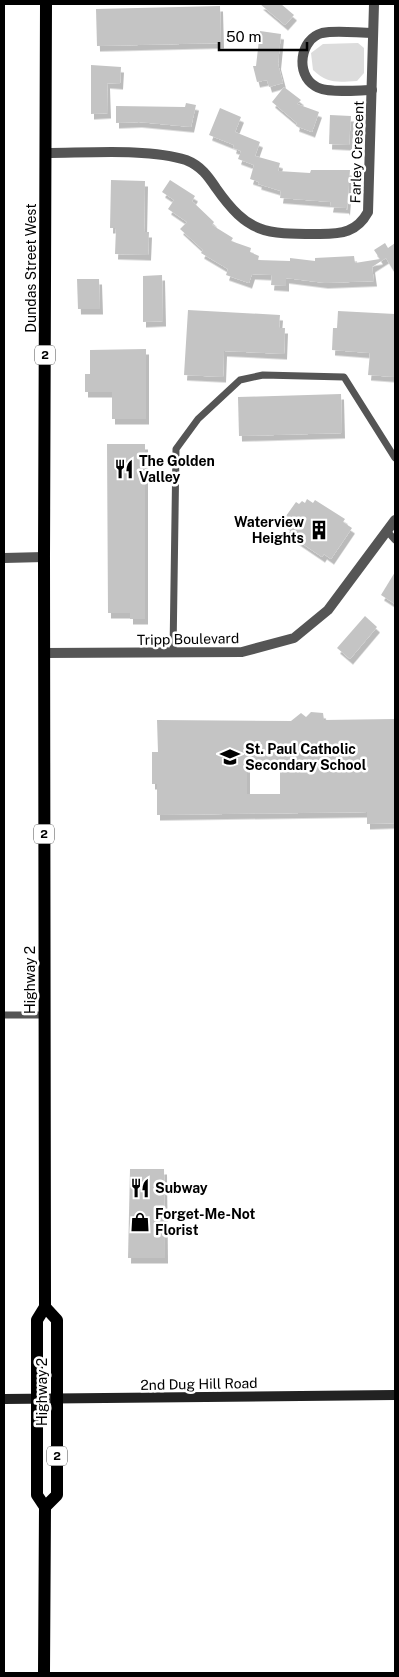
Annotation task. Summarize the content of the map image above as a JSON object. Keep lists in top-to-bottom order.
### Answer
{
  "streets": {
    "main road": ["Dundas Street West", "2", "Highway 2"],
    "street": ["Farley Crescent", "Tripp Boulevard", "2nd Dug Hill Road"]
  },
  "crossings": [
    ["Farley Crescent", "Dundas Street West"],
    ["Dundas Street West", "Tripp Boulevard"],
    ["Dundas Street West", "Highway 2"],
    ["Tripp Boulevard", "Highway 2"],
    ["Highway 2", "2nd Dug Hill Road"]
  ],
  "places": {
    "restaurant": ["The Golden Valley", "Subway"],
    "building": ["Waterview Heights"],
    "school or university": ["St. Paul Catholic Secondary School"],
    "shop": ["Forget-Me-Not Florist"]
  },
  "scale_bar": "50 m"
}
